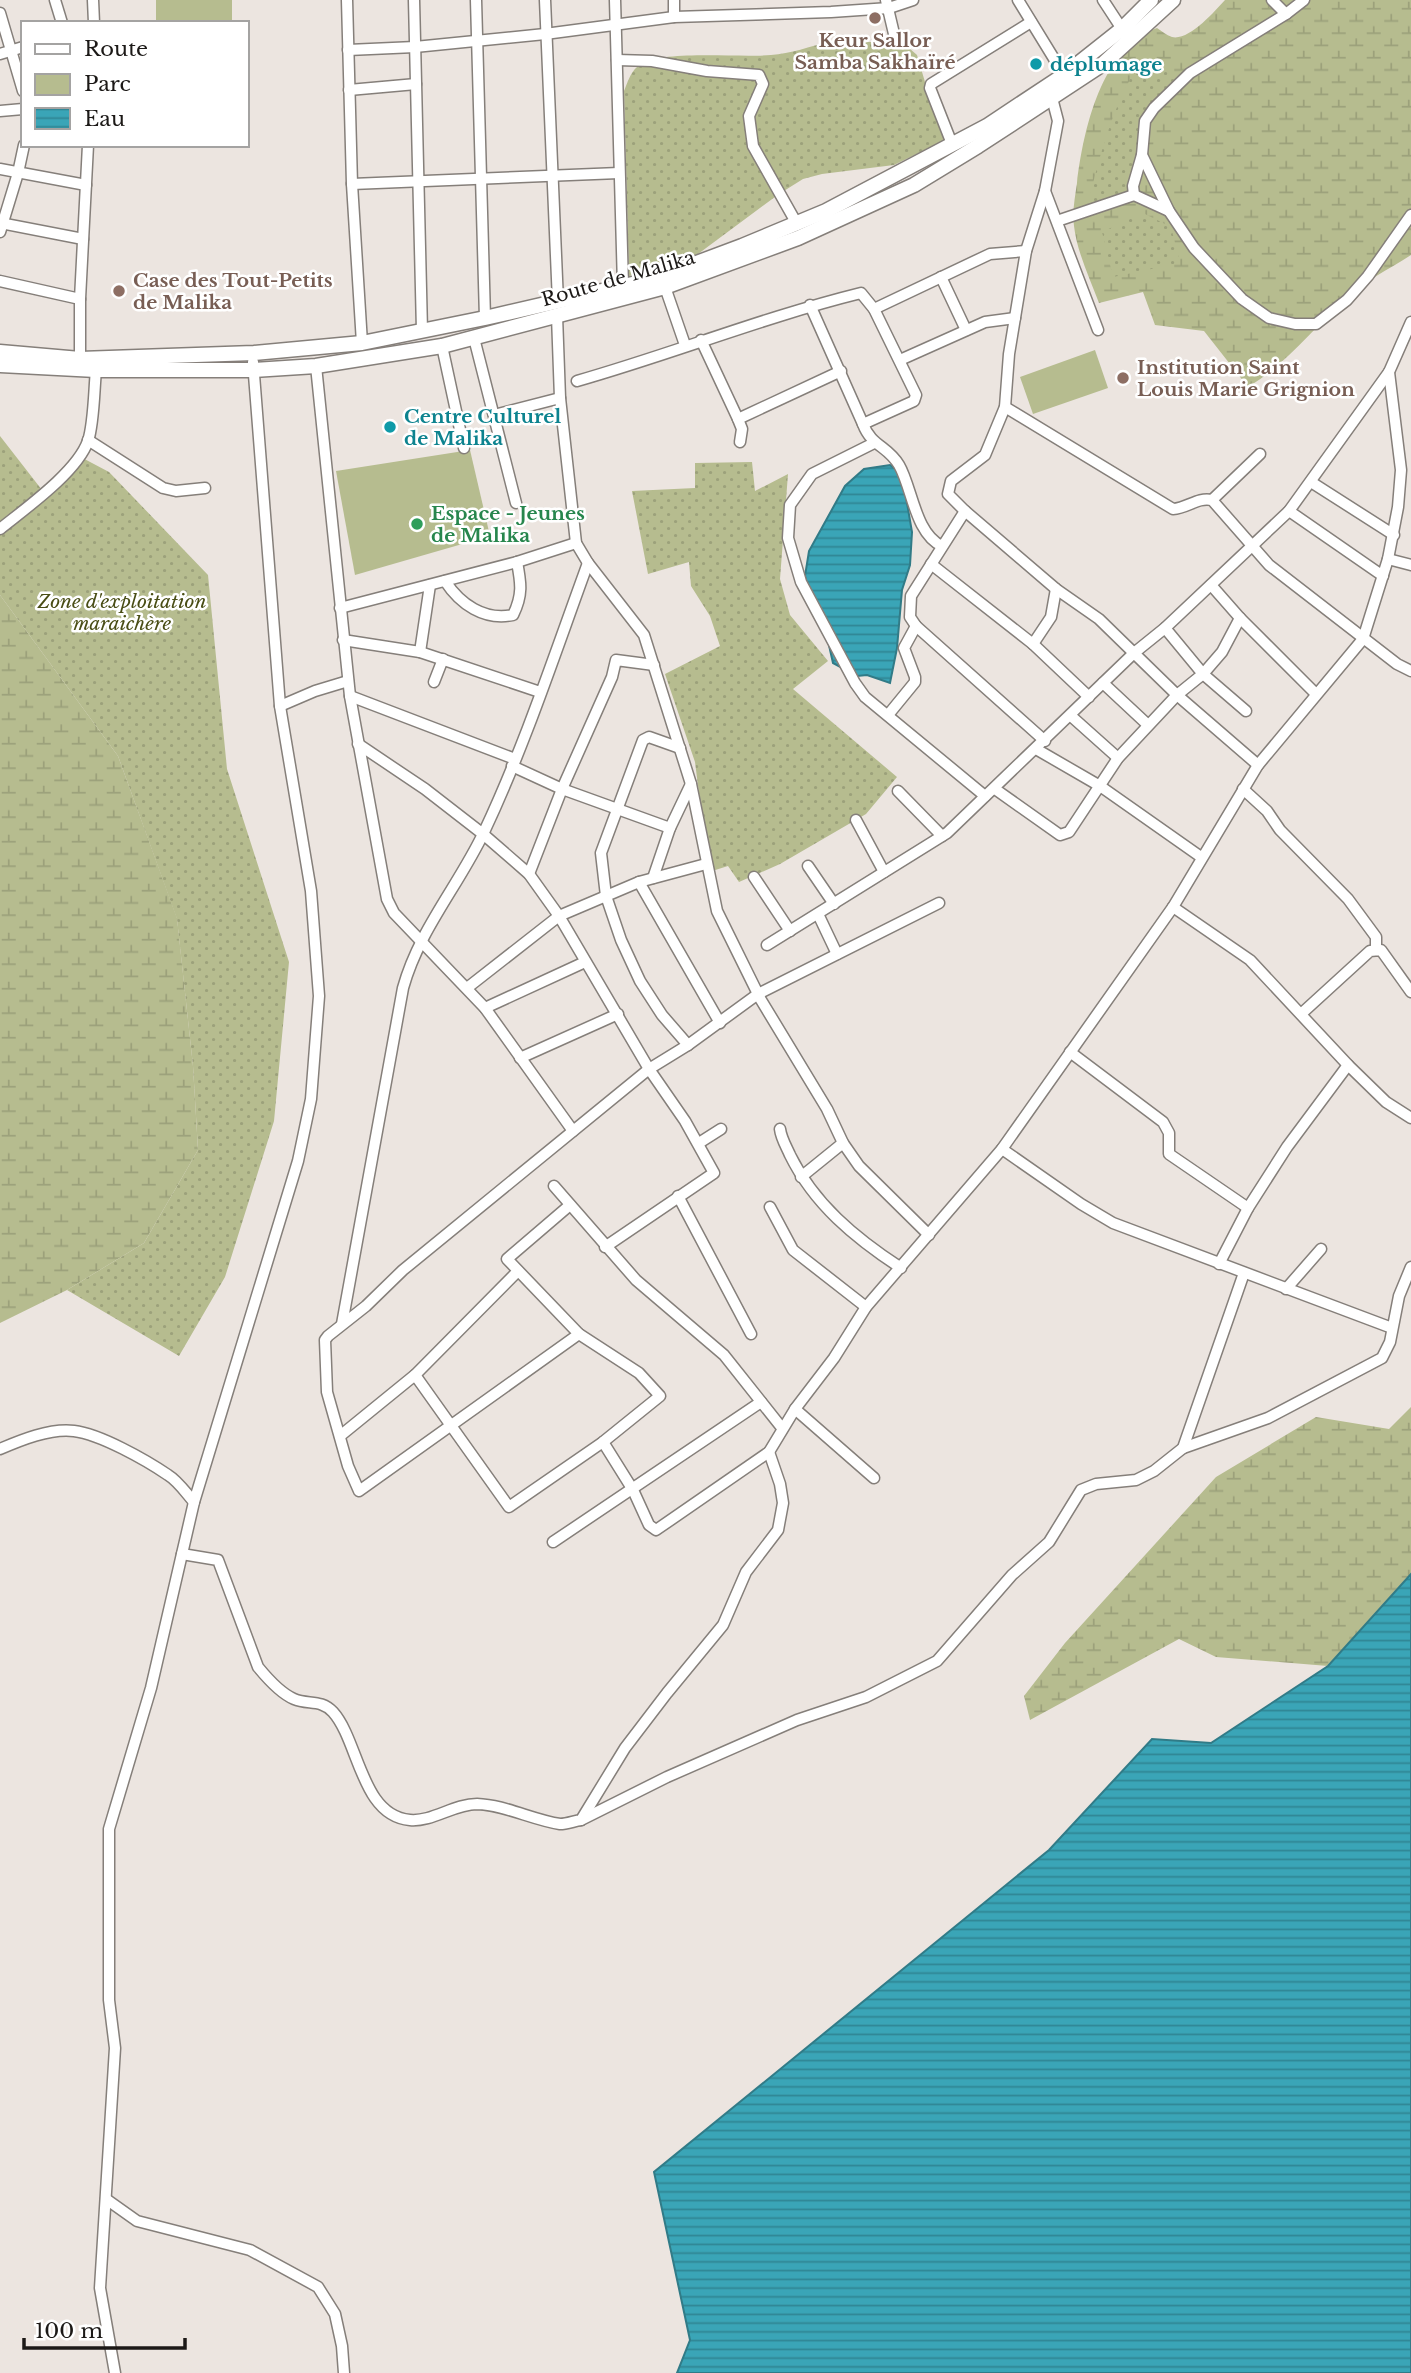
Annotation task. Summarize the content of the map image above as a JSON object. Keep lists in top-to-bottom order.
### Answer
{
  "streets": {
    "main road": ["Route de Malika"]
  },
  "parks": ["Zone d'exploitation maraichère"],
  "places": [
    "Keur Sallor Samba Sakhaïré",
    "déplumage",
    "Case des Tout-Petits de Malika",
    "Institution Saint Louis Marie Grignion",
    "Centre Culturel de Malika",
    "Espace - Jeunes de Malika"
  ],
  "legend": ["Route", "Parc", "Eau"],
  "scale_bar": "100 m"
}
